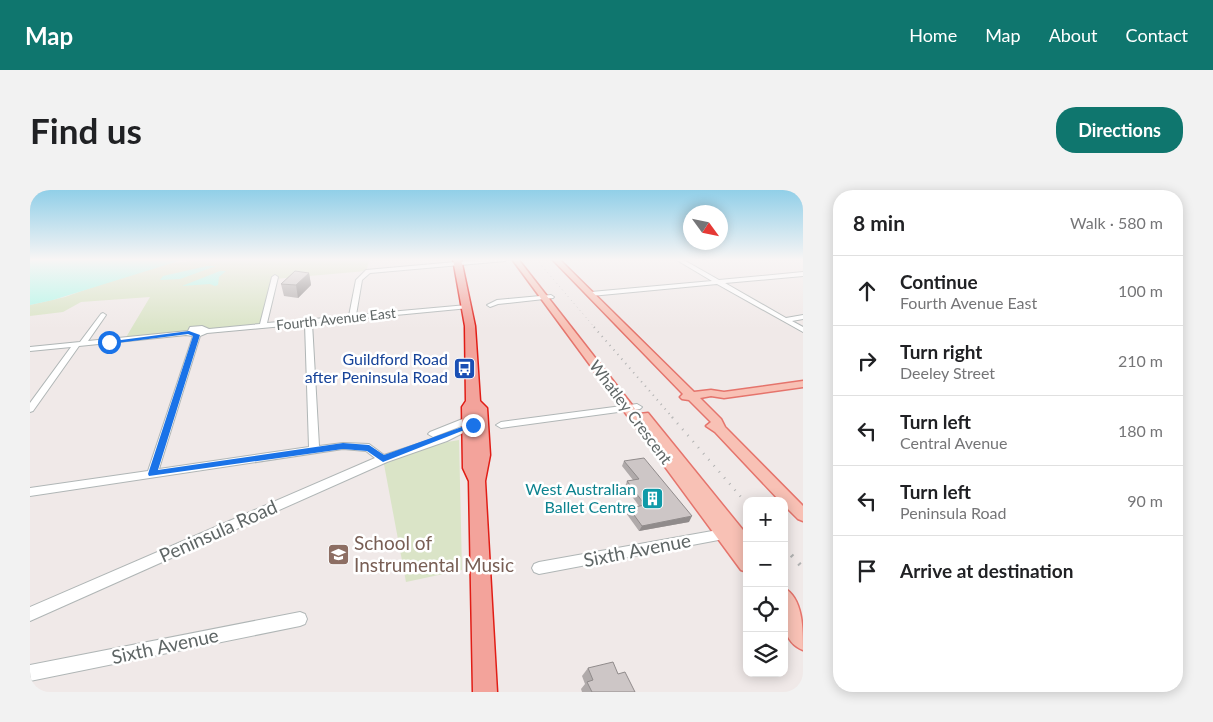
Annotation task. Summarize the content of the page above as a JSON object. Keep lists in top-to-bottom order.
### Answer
{
  "streets": {
    "main road": ["Whatley Crescent"],
    "street": ["Fourth Avenue East", "Peninsula Road", "Sixth Avenue"]
  },
  "crossings": [
    ["Whatley Crescent", "Sixth Avenue"]
  ],
  "places": {
    "bus stop": ["Guildford Road after Peninsula Road"],
    "building": ["West Australian Ballet Centre"],
    "school or university": ["School of Instrumental Music"]
  },
  "north": "bottom right",
  "page": {
    "header": "Map",
    "nav": [
      "Home",
      "Map",
      "About",
      "Contact"
    ],
    "buttons": "Directions",
    "title": "Find us",
    "heading": ["8 min", "Walk · 580 m"],
    "list": [
      ["Continue", "Fourth Avenue East", "100 m"],
      ["Turn right", "Deeley Street", "210 m"],
      ["Turn left", "Central Avenue", "180 m"],
      ["Turn left", "Peninsula Road", "90 m"],
      "Arrive at destination"
    ],
    "map_buttons": ["+", "−"]
  }
}
